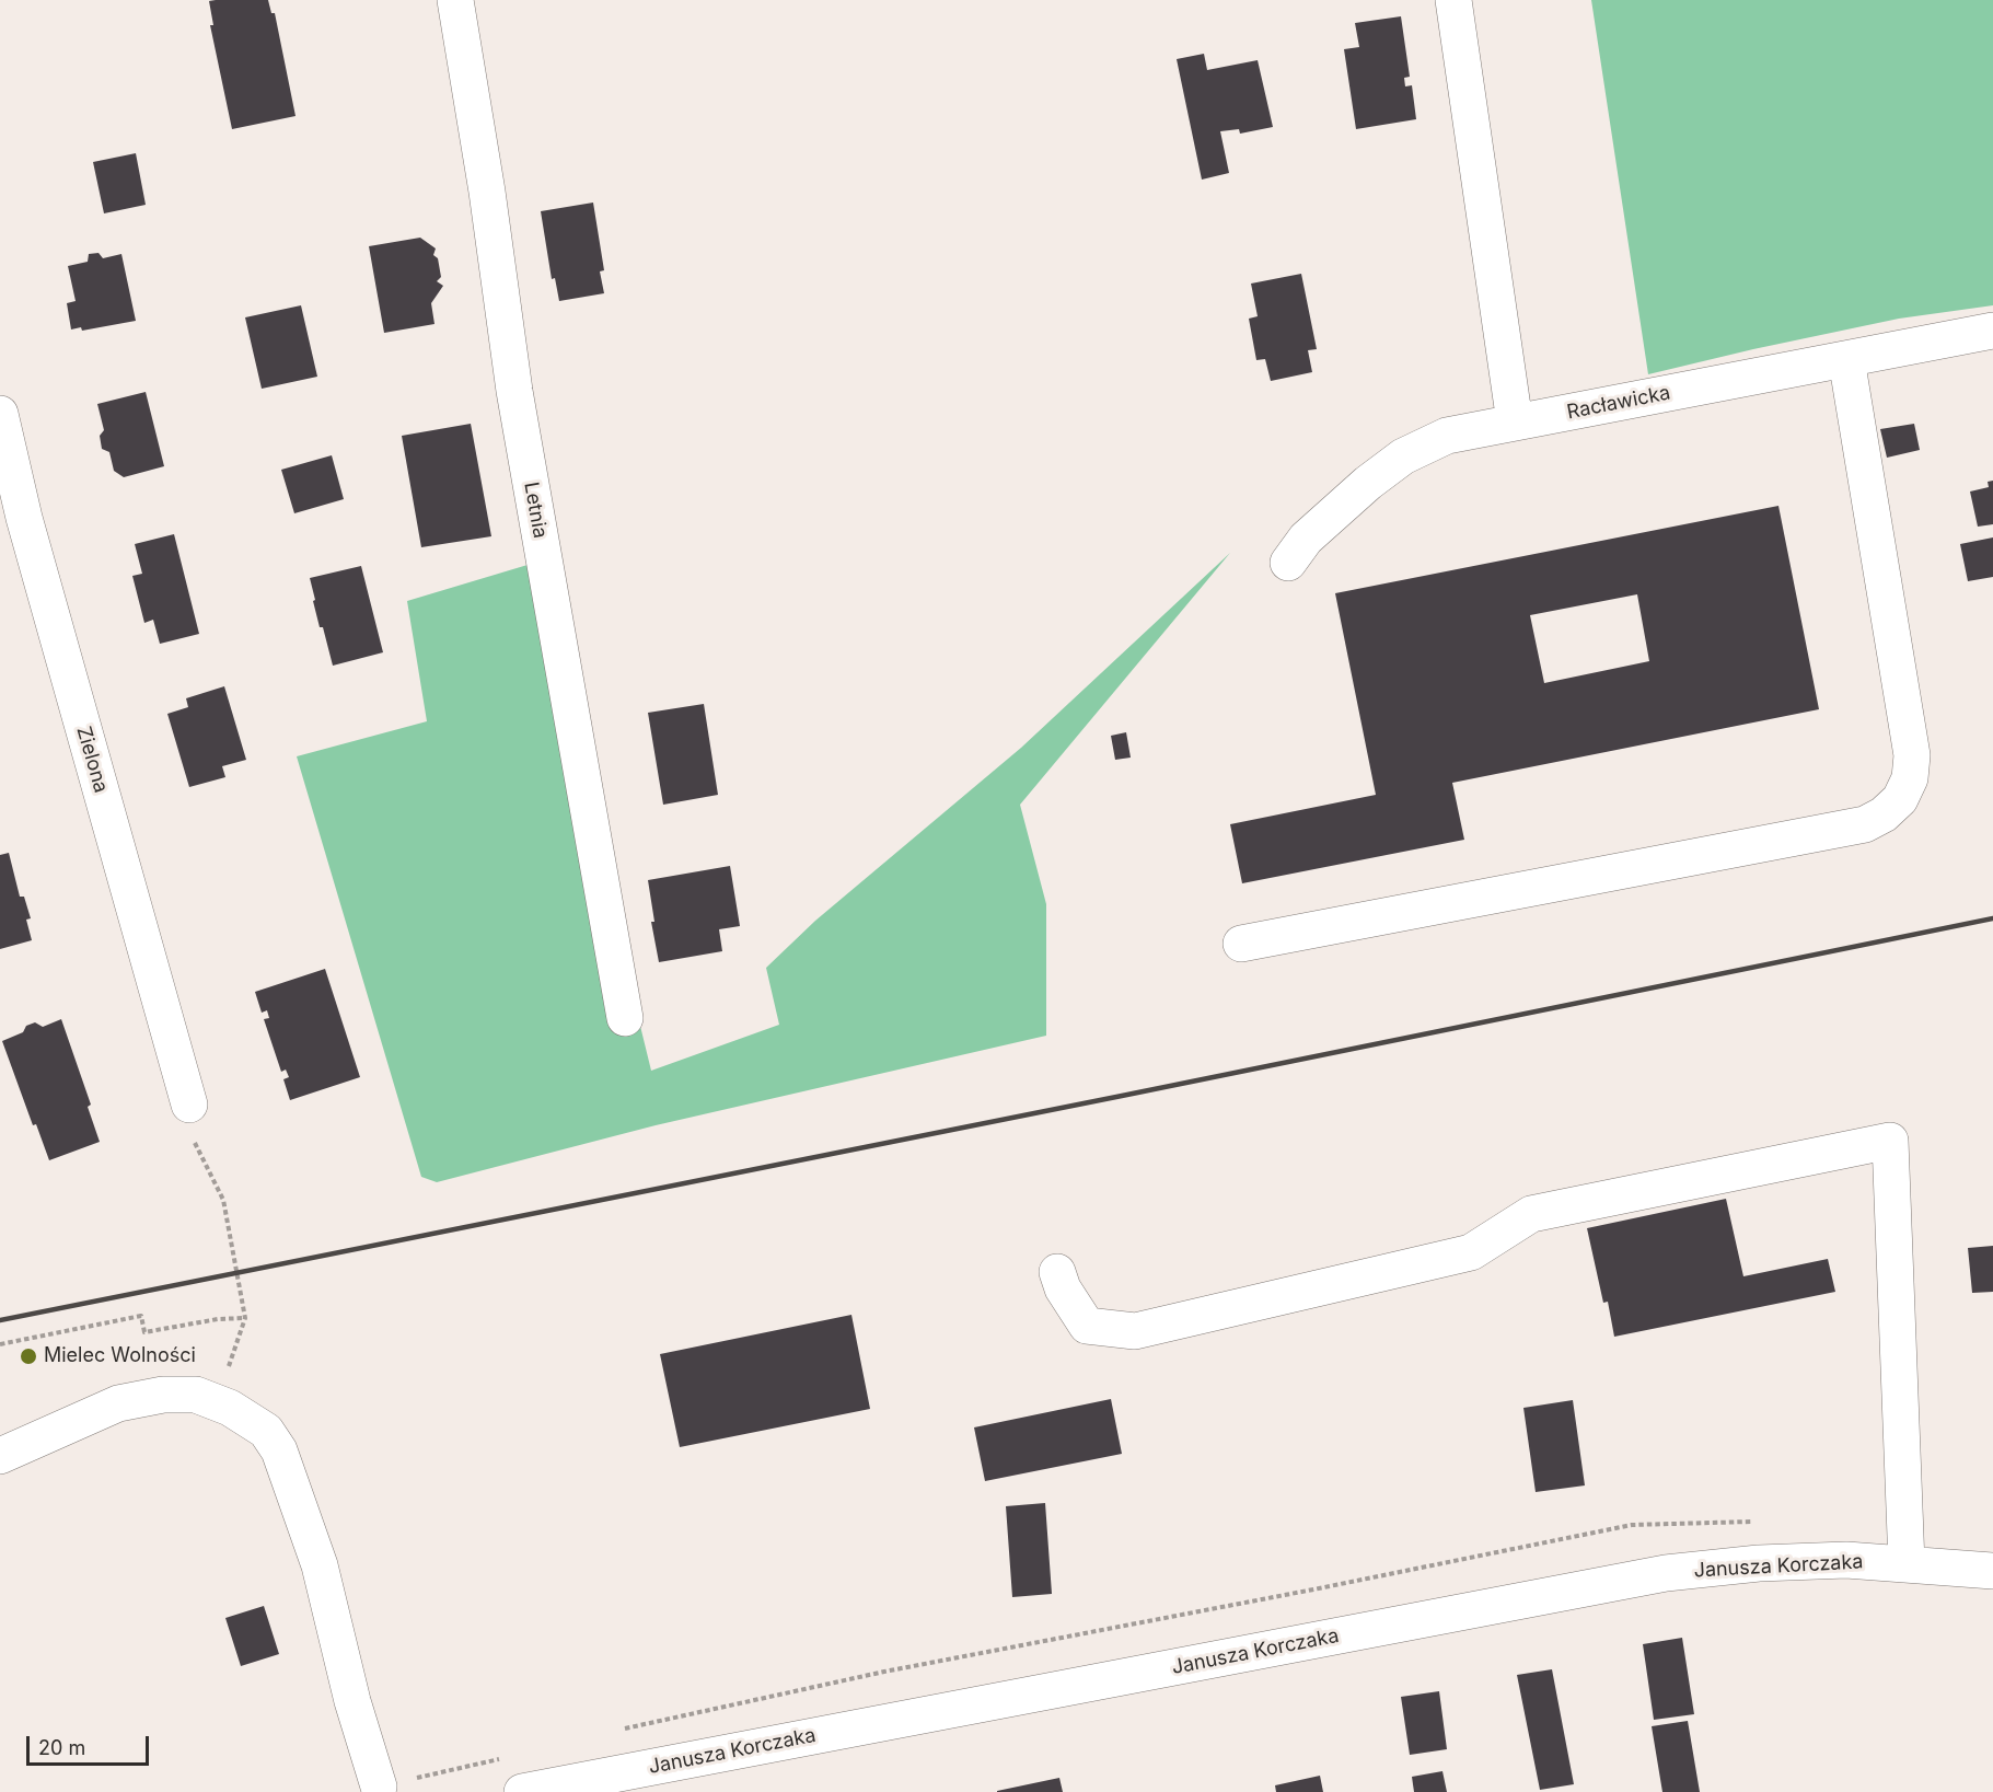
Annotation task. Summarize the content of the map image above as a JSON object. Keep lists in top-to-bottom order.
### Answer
{
  "streets": {
    "street": [
      "Racławicka",
      "Letnia",
      "Zielona",
      "Janusza Korczaka"
    ]
  },
  "places": ["Mielec Wolności"],
  "scale_bar": "20 m"
}
